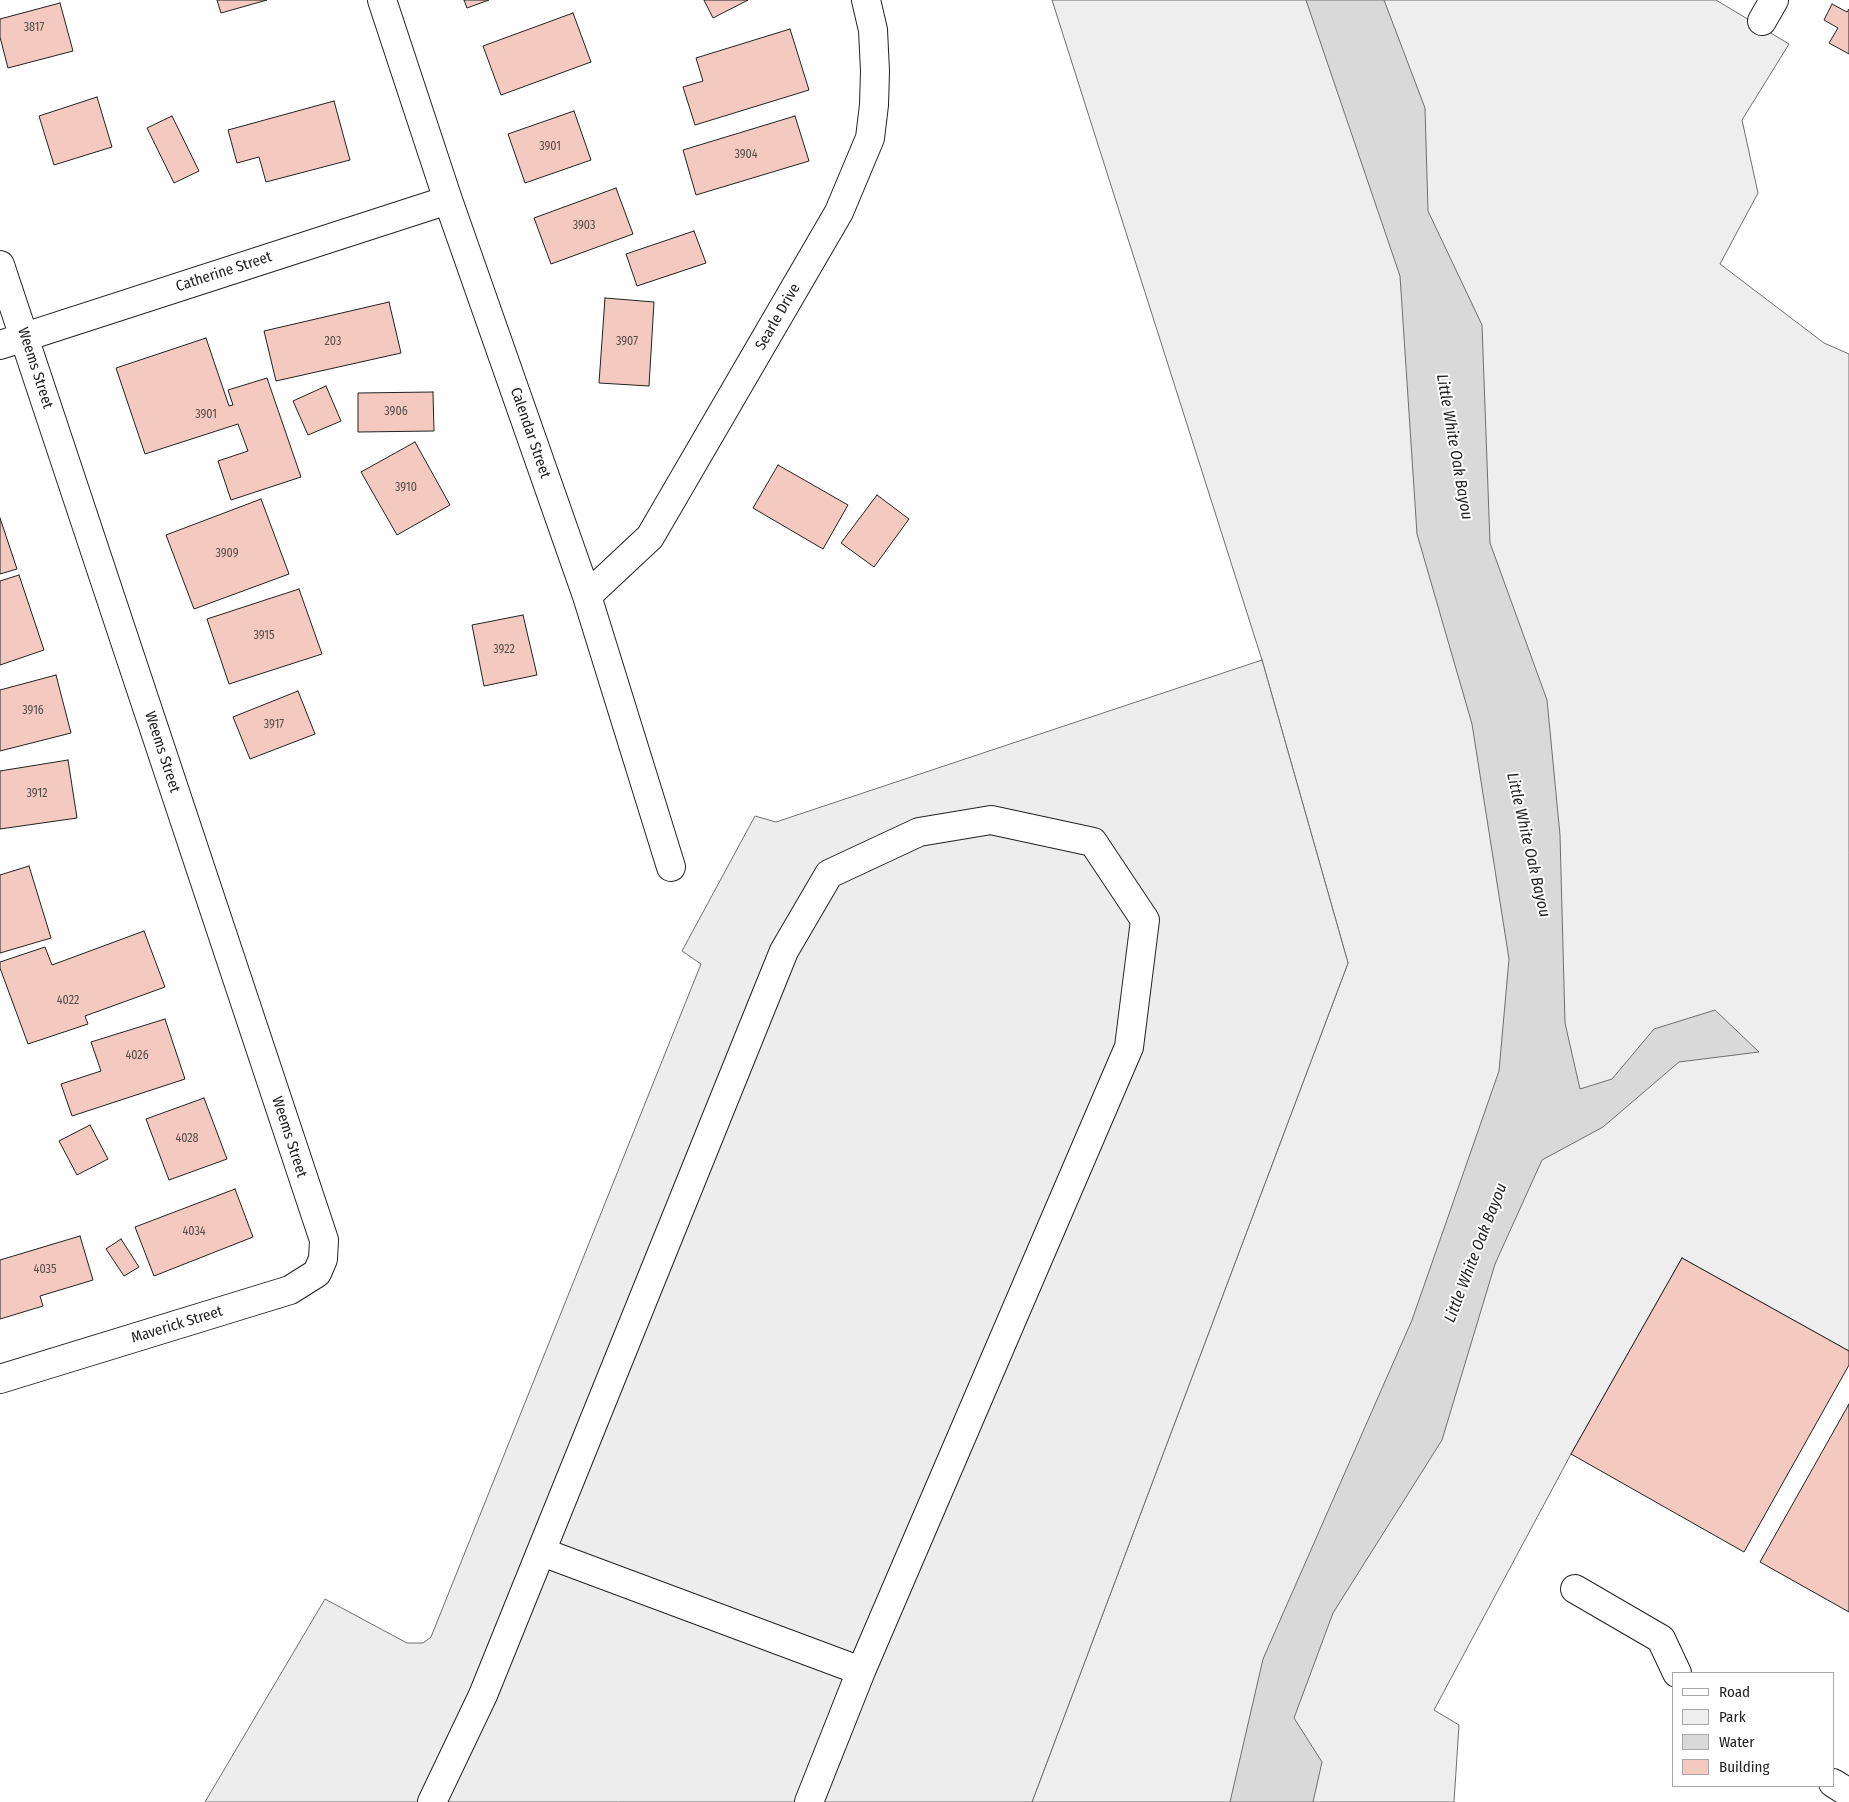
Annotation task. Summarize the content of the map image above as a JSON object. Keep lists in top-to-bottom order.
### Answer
{
  "streets": {
    "street": [
      "Catherine Street",
      "Searle Drive",
      "Weems Street",
      "Calendar Street",
      "Maverick Street"
    ]
  },
  "crossings": [
    ["Catherine Street", "Weems Street"],
    ["Catherine Street", "Calendar Street"],
    ["Searle Drive", "Calendar Street"],
    ["Weems Street", "Maverick Street"]
  ],
  "water": ["Little White Oak Bayou"],
  "house_numbers": [
    "3817",
    "3901",
    "3904",
    "3903",
    "203",
    "3907",
    "3906",
    "3901",
    "3910",
    "3909",
    "3915",
    "3922",
    "3916",
    "3917",
    "3912",
    "4022",
    "4026",
    "4028",
    "4034",
    "4035"
  ],
  "legend": [
    "Road",
    "Park",
    "Water",
    "Building"
  ]
}
